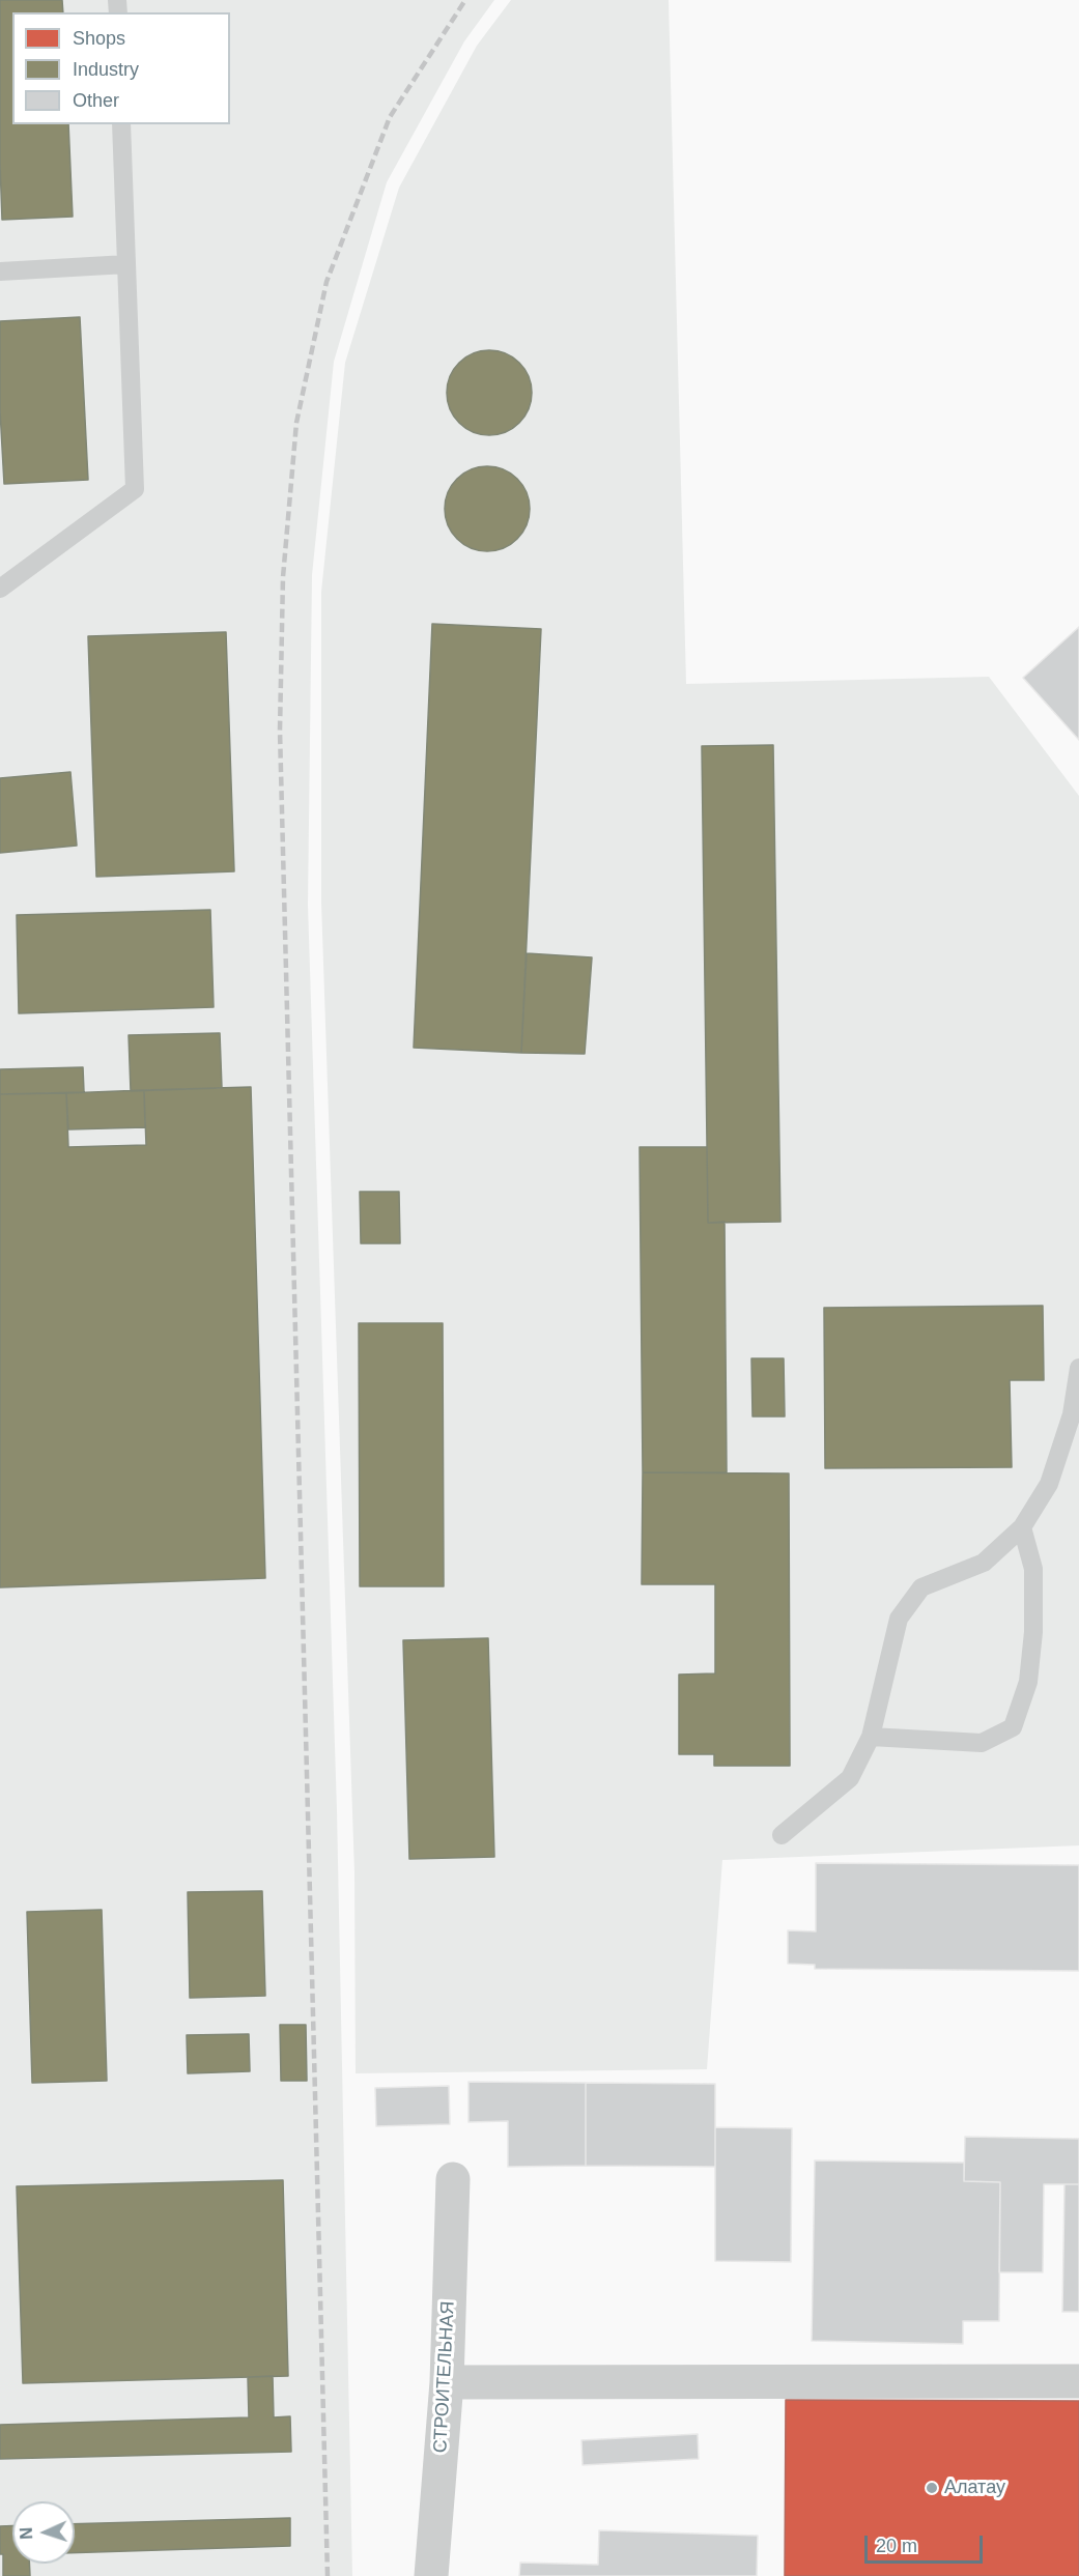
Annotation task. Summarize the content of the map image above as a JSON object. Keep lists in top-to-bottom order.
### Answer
{
  "streets": {
    "street": ["СТРОИТЕЛЬНАЯ"]
  },
  "places": ["Алатау"],
  "legend": ["Shops", "Industry", "Other"],
  "scale_bar": "20 m",
  "north": "left"
}
